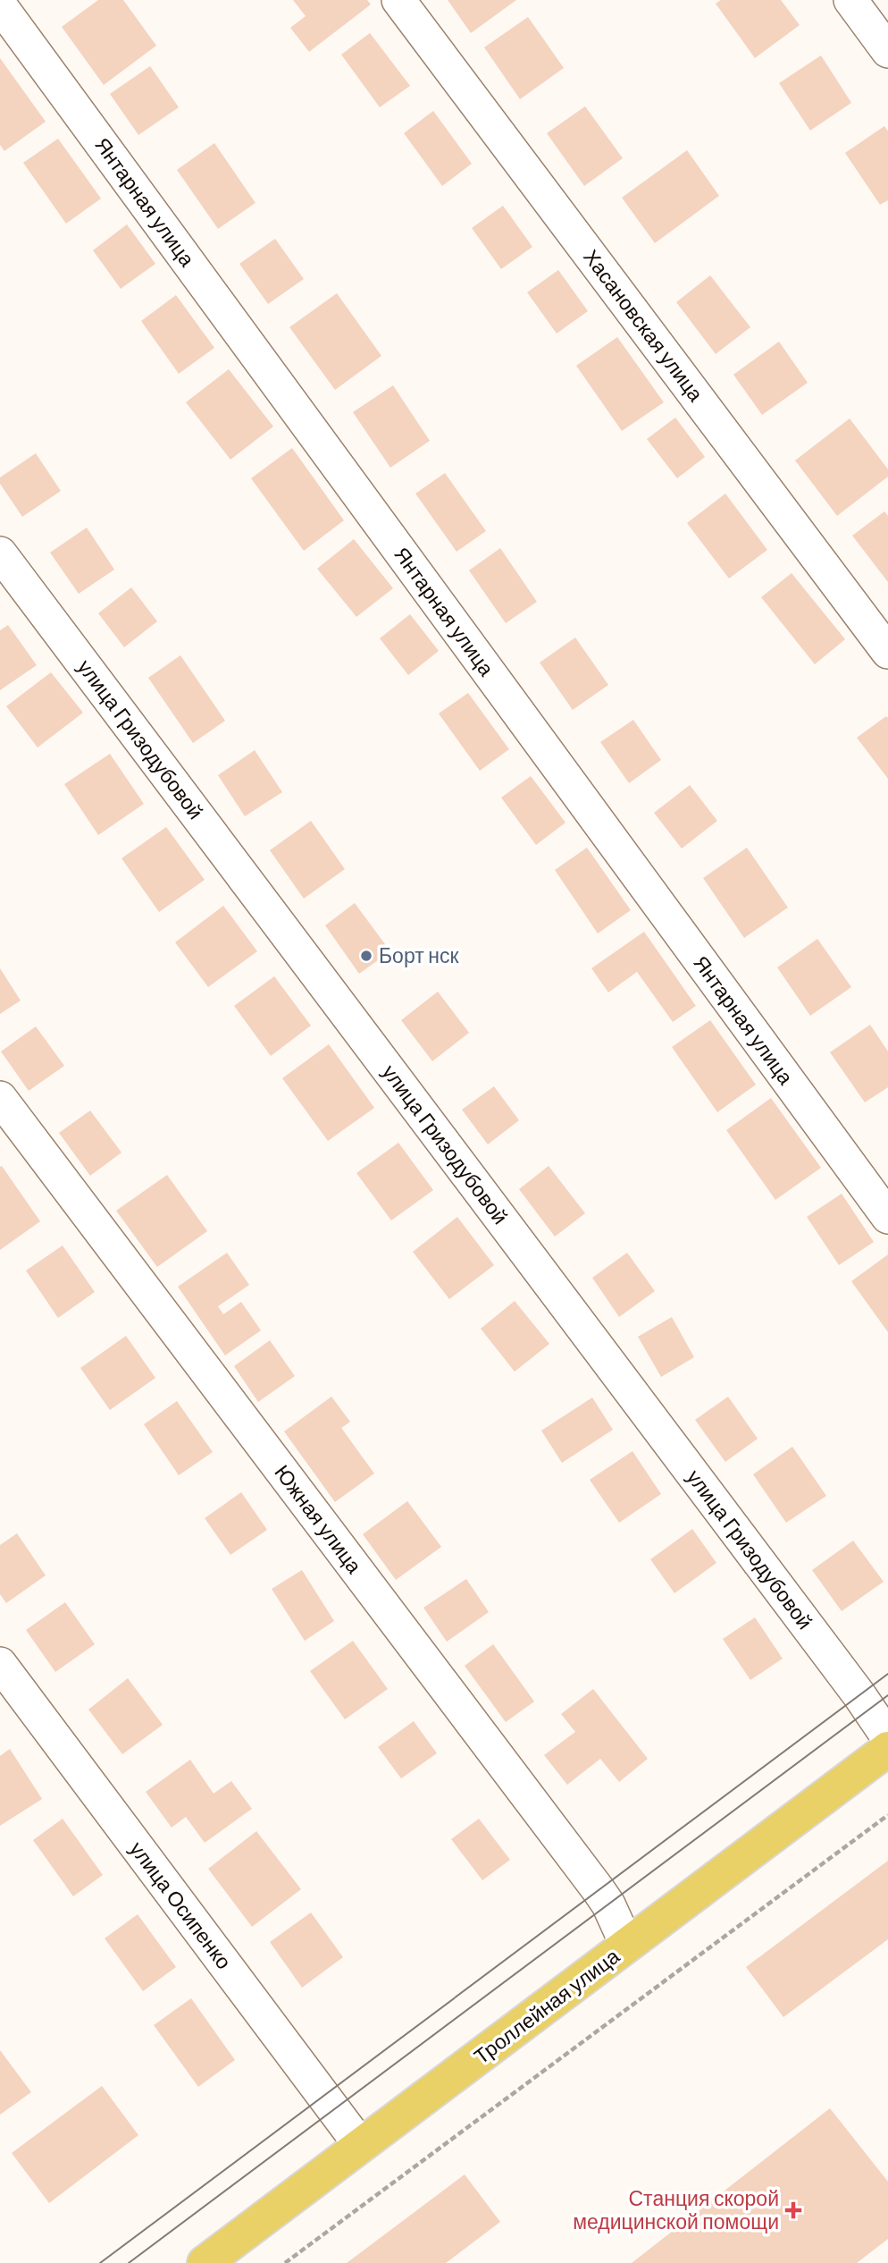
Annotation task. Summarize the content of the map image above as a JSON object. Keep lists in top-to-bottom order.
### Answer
{
  "streets": {
    "main road": ["Троллейная улица"],
    "street": [
      "Янтарная улица",
      "Хасановская улица",
      "улица Гризодубовой",
      "Южная улица",
      "улица Осипенко"
    ]
  },
  "crossings": [
    ["Южная улица", "Троллейная улица"],
    ["улица Осипенко", "Троллейная улица"]
  ],
  "places": {
    "other": ["Борт нск"],
    "health": ["Станция скорой медицинской помощи"]
  }
}
